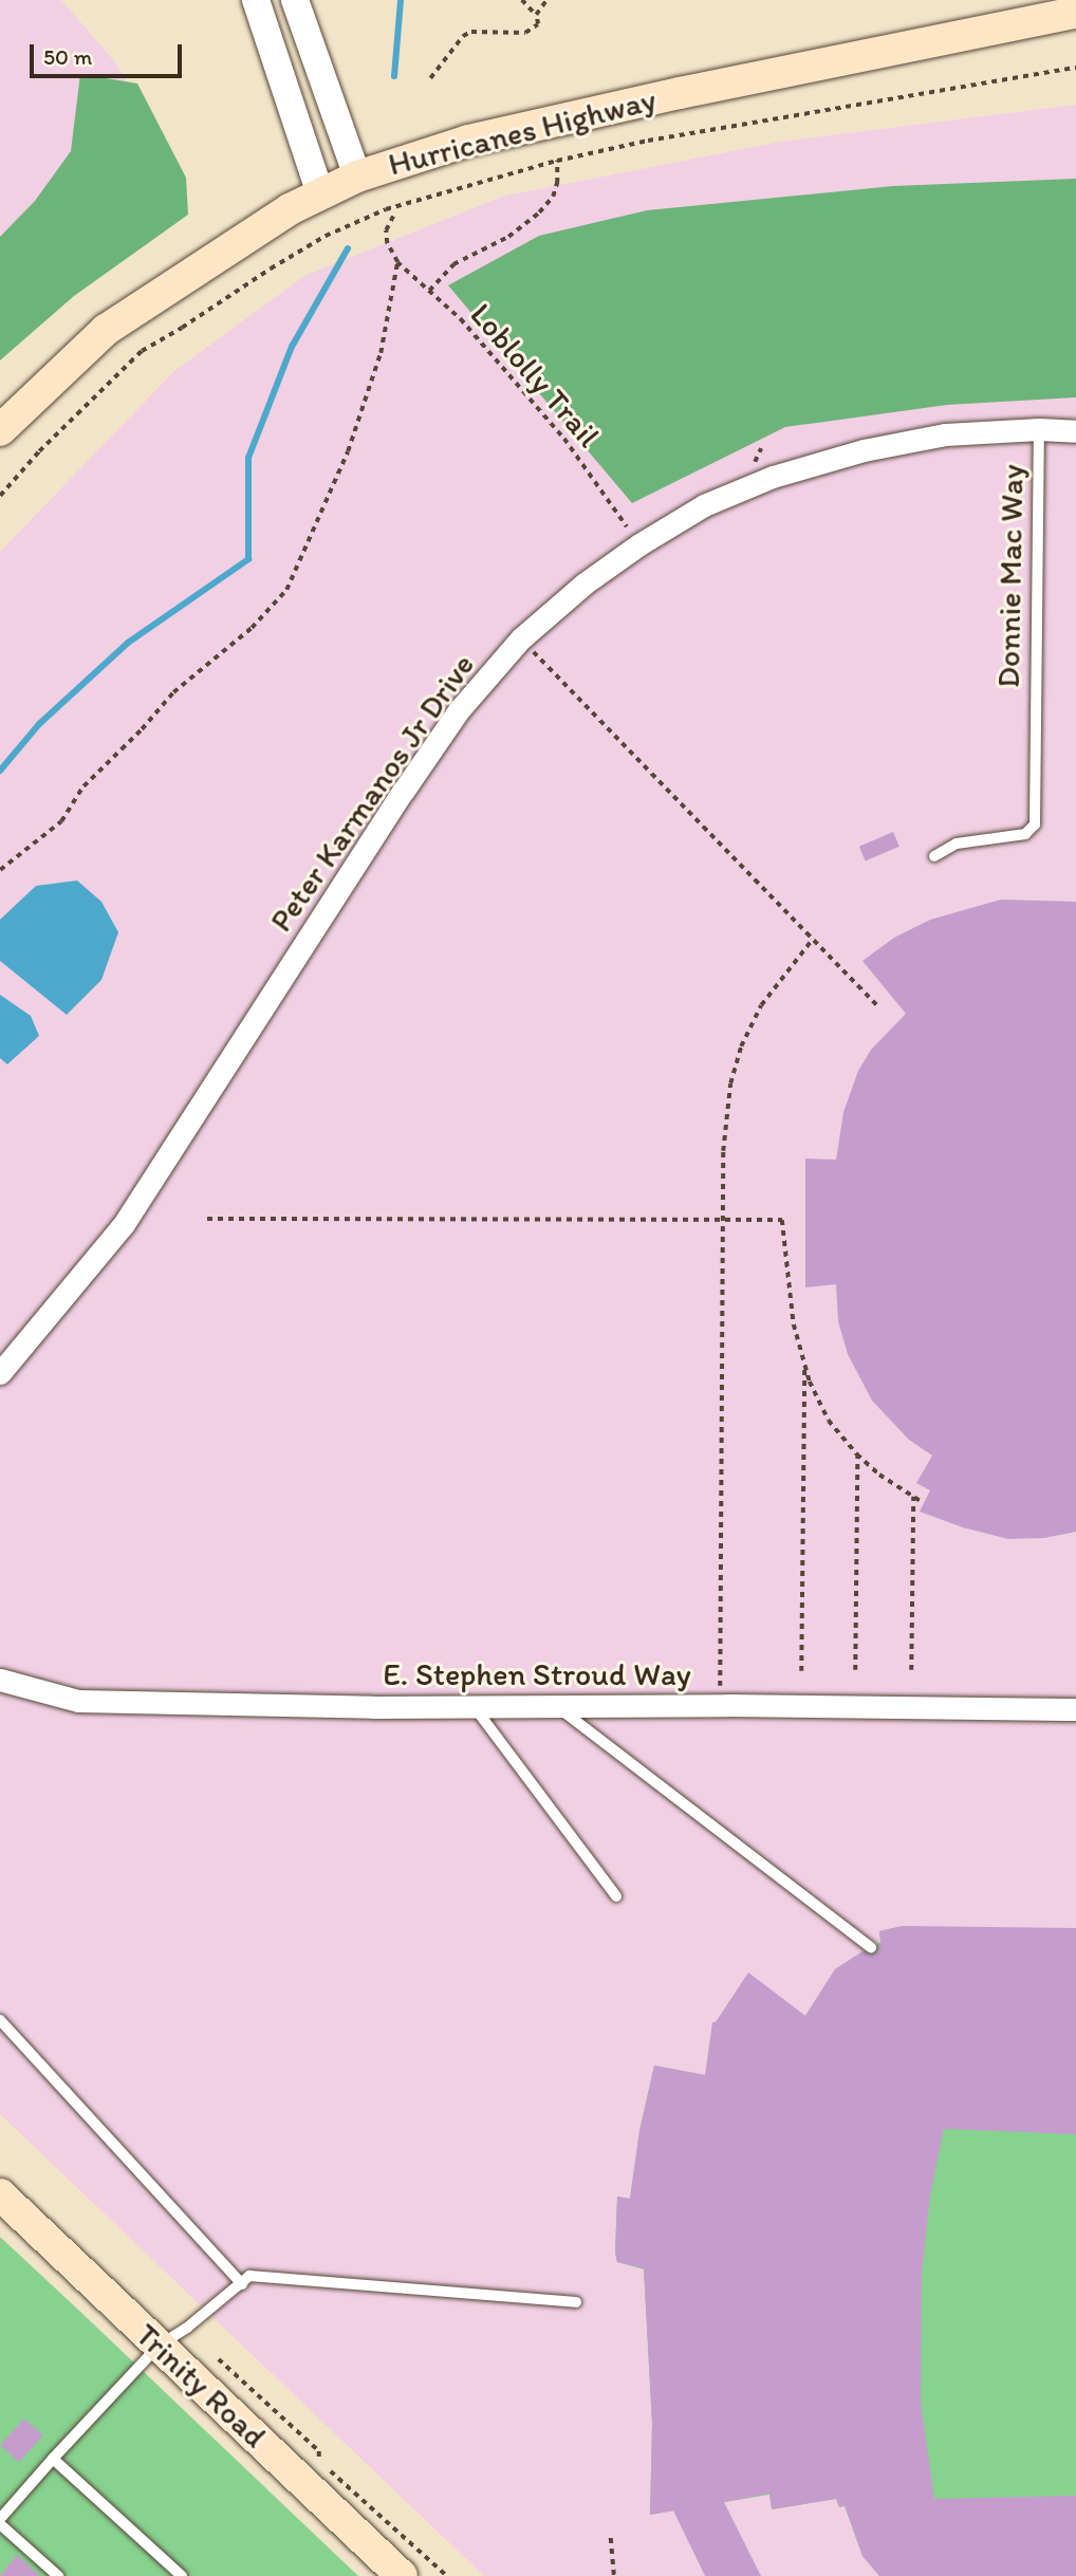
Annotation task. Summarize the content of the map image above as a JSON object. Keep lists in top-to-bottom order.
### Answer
{
  "streets": {
    "main road": ["Hurricanes Highway", "Trinity Road"],
    "street": ["Peter Karmanos Jr Drive", "E. Stephen Stroud Way"],
    "lane": ["Donnie Mac Way"],
    "path": ["Loblolly Trail"]
  },
  "crossings": [
    ["Donnie Mac Way", "Peter Karmanos Jr Drive"]
  ],
  "scale_bar": "50 m"
}
